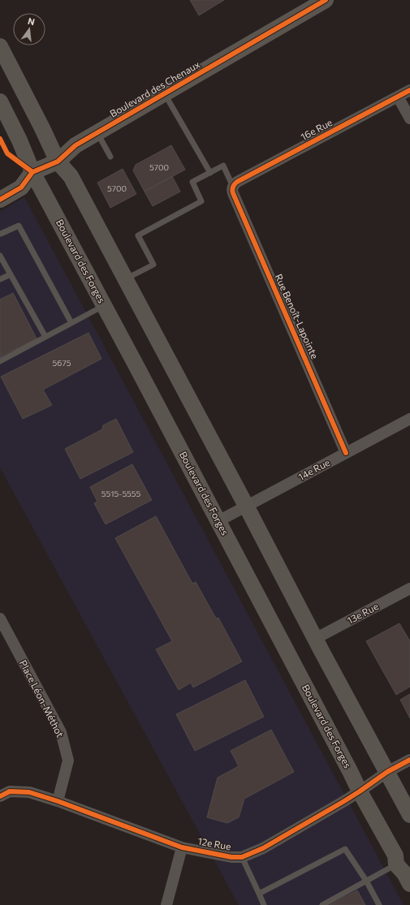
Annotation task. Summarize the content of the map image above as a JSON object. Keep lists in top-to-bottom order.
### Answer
{
  "streets": {
    "main road": ["Boulevard des Chenaux", "Boulevard des Forges"],
    "street": [
      "16e Rue",
      "Rue Benoît-Lapointe",
      "14e Rue",
      "13e Rue",
      "Place Léon-Méthot",
      "12e Rue"
    ]
  },
  "crossings": [
    ["Boulevard des Chenaux", "Boulevard des Forges"],
    ["16e Rue", "Rue Benoît-Lapointe"],
    ["Boulevard des Forges", "14e Rue"],
    ["Boulevard des Forges", "12e Rue"],
    ["Rue Benoît-Lapointe", "14e Rue"],
    ["Place Léon-Méthot", "12e Rue"]
  ],
  "house_numbers": [
    "5700",
    "5700",
    "5675",
    "5515-5555"
  ],
  "north": "top"
}
